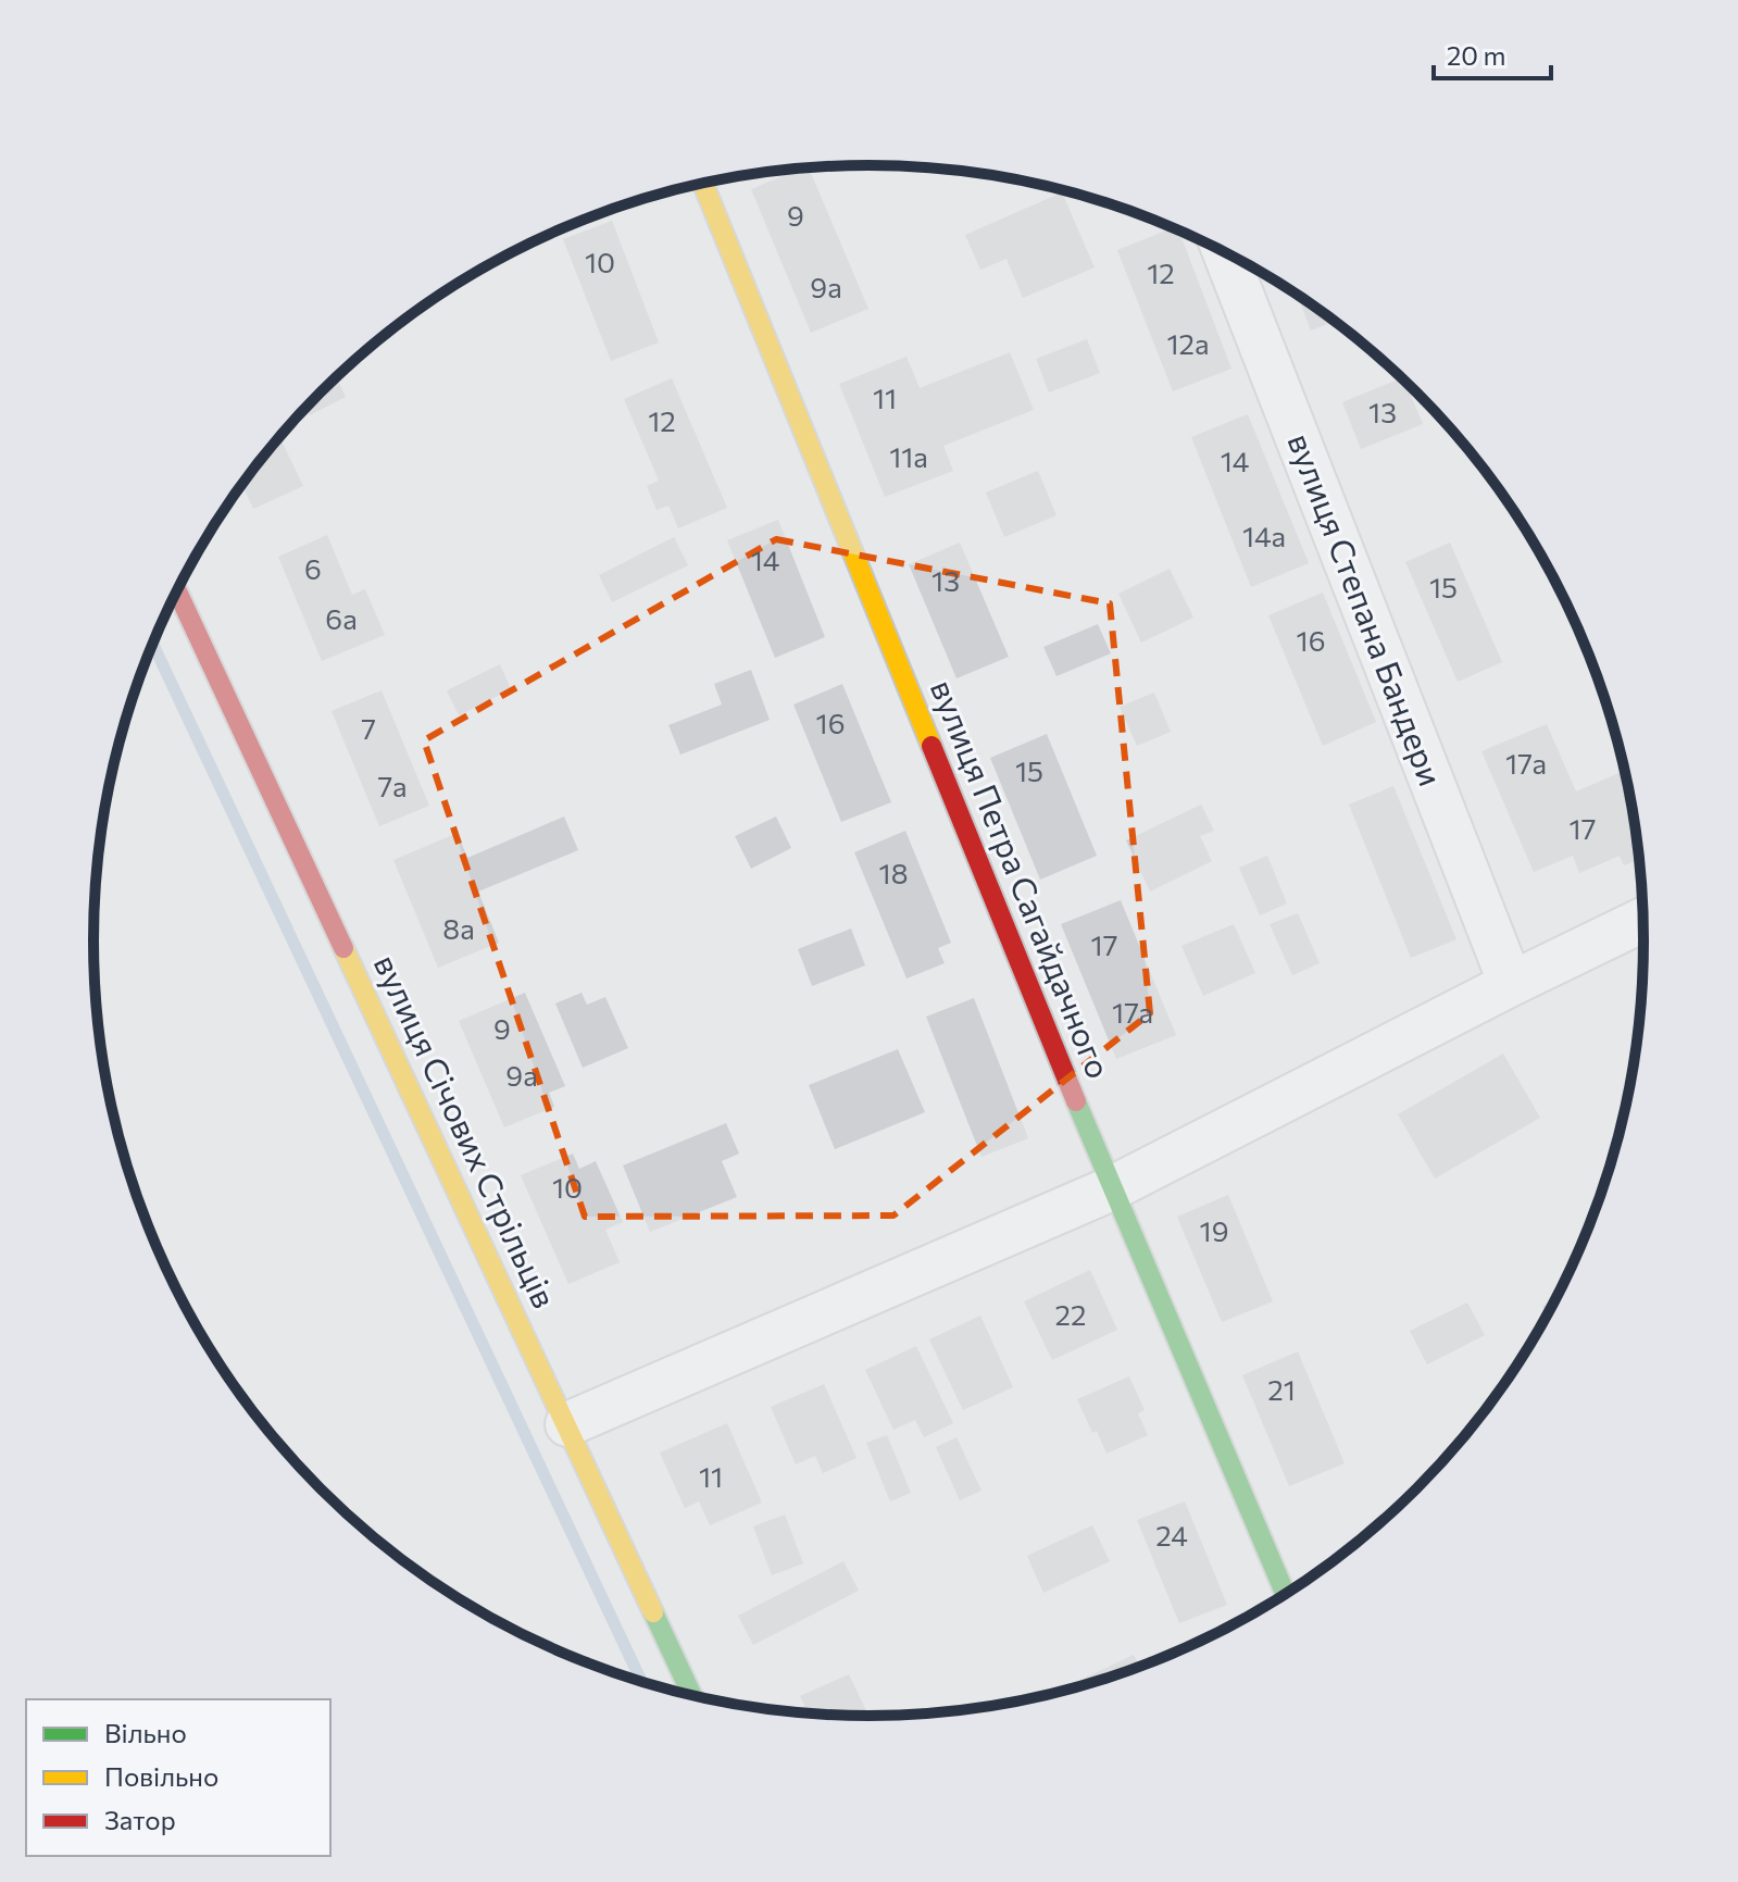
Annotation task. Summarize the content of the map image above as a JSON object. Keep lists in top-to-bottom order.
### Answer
{
  "streets": {
    "street": ["вулиця Степана Бандери", "вулиця Петра Сагайдачного", "вулиця Січових Стрільців"]
  },
  "house_numbers": [
    "9",
    "10",
    "12",
    "9а",
    "12а",
    "11",
    "13",
    "12",
    "11а",
    "14",
    "14а",
    "14",
    "6",
    "13",
    "15",
    "6а",
    "16",
    "16",
    "7",
    "17а",
    "15",
    "7а",
    "17",
    "18",
    "8а",
    "17",
    "17а",
    "9",
    "9а",
    "10",
    "19",
    "22",
    "21",
    "11",
    "24"
  ],
  "legend": ["Вільно", "Повільно", "Затор"],
  "scale_bar": "20 m"
}
